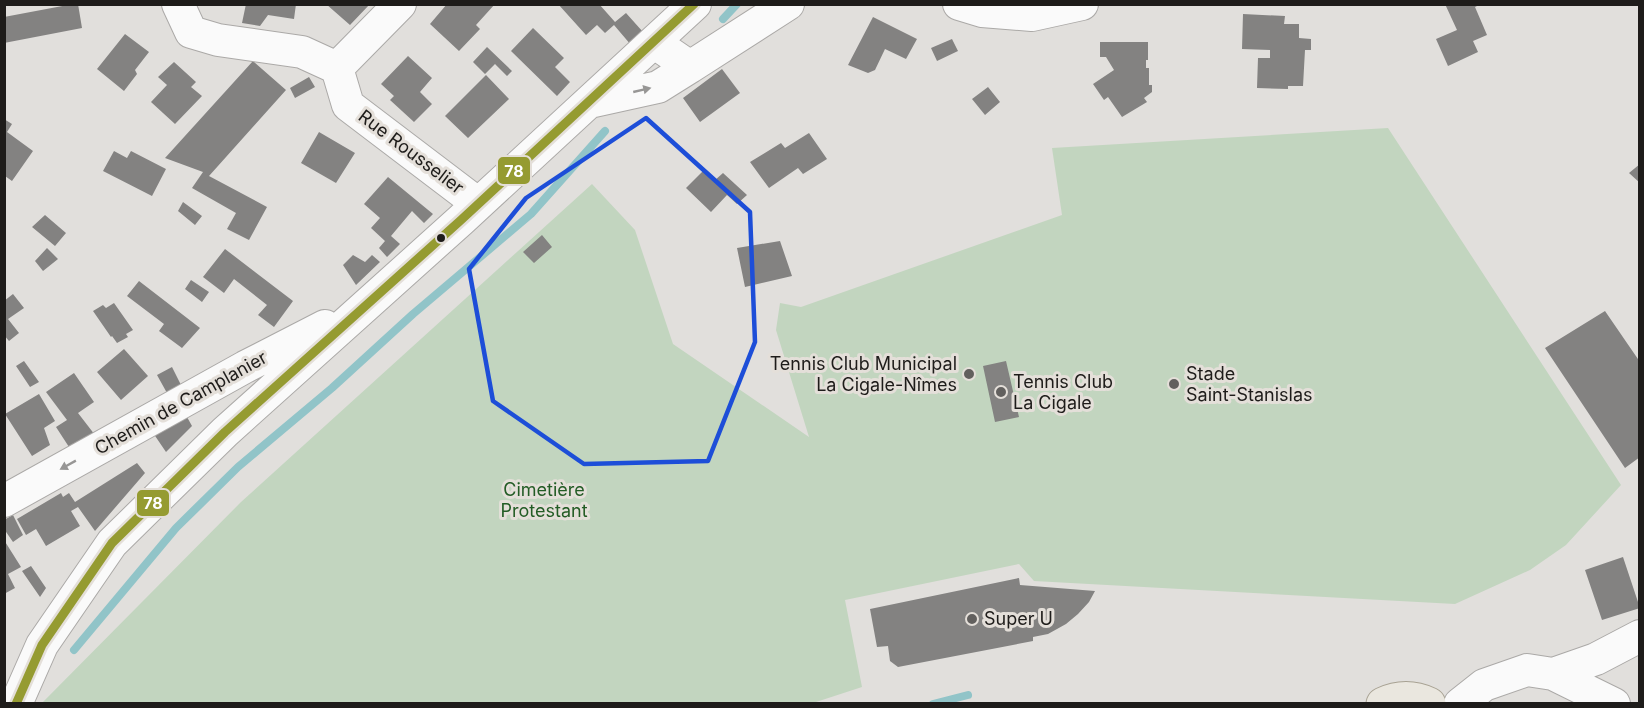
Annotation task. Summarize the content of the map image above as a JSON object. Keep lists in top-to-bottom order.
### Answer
{
  "streets": {
    "street": ["Rue Rousselier", "Chemin de Camplanier"]
  },
  "crossings": [
    ["Rue Rousselier", "Chemin de Camplanier"]
  ],
  "parks": ["Cimetière Protestant"],
  "places": [
    "Tennis Club Municipal La Cigale-Nîmes",
    "Stade Saint-Stanislas",
    "Tennis Club La Cigale",
    "Super U"
  ],
  "lines": ["transit line 78"]
}
